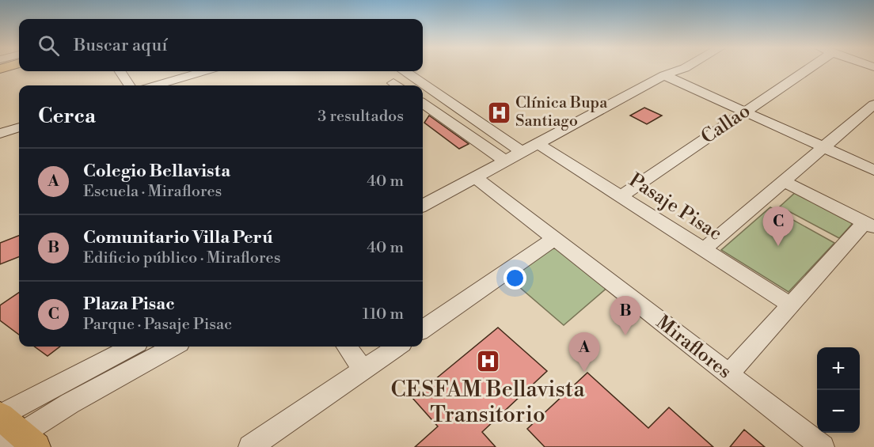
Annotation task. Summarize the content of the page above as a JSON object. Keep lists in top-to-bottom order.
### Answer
{
  "streets": {
    "street": ["Callao", "Pasaje Pisac", "Miraflores"]
  },
  "crossings": [
    ["Callao", "Pasaje Pisac"]
  ],
  "places": {
    "hospital": ["Clínica Bupa Santiago", "CESFAM Bellavista Transitorio"]
  },
  "page": {
    "search": "Buscar aquí",
    "heading": ["Cerca", "3 resultados"],
    "list": [
      {
        "mark": "A",
        "name": "Colegio Bellavista",
        "note": "Escuela · Miraflores",
        "value": "40 m"
      },
      {
        "mark": "B",
        "name": "Comunitario Villa Perú",
        "note": "Edificio público · Miraflores",
        "value": "40 m"
      },
      {
        "mark": "C",
        "name": "Plaza Pisac",
        "note": "Parque · Pasaje Pisac",
        "value": "110 m"
      }
    ],
    "pins": ["C", "B", "A"],
    "map_buttons": ["+", "−"]
  }
}
